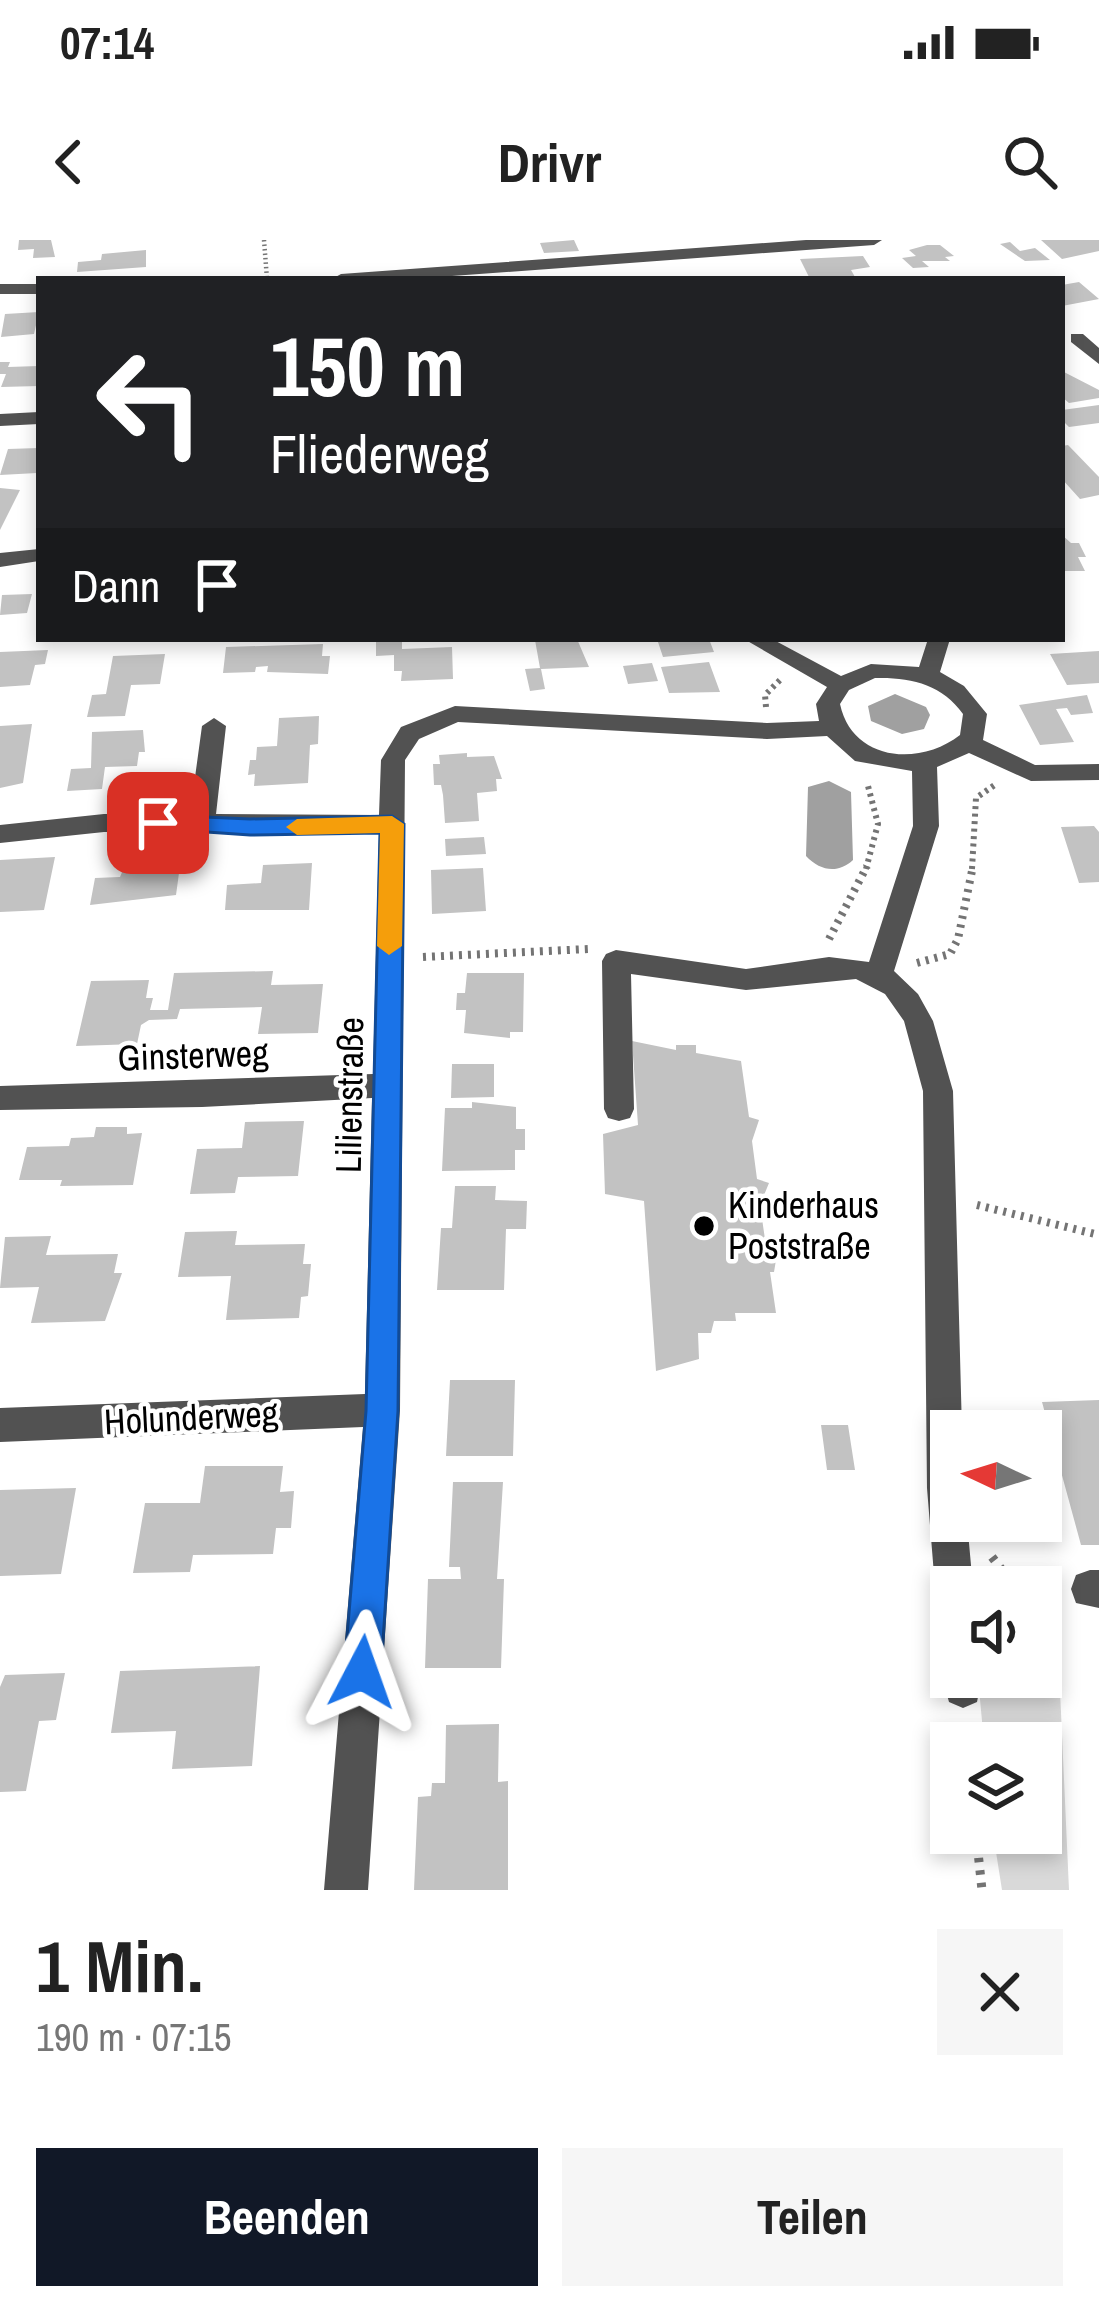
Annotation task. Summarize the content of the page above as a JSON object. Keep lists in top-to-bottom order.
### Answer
{
  "streets": {
    "street": ["Ginsterweg", "Lilienstraße", "Holunderweg"]
  },
  "crossings": [
    ["Ginsterweg", "Lilienstraße"],
    ["Lilienstraße", "Holunderweg"]
  ],
  "places": ["Kinderhaus Poststraße"],
  "north": "left",
  "page": {
    "status": "07:14",
    "header": "Drivr",
    "turn": ["150 m", "Fliederweg"],
    "then": "Dann",
    "heading": ["1 Min.", "190 m · 07:15"],
    "buttons": ["Beenden", "Teilen"]
  }
}
